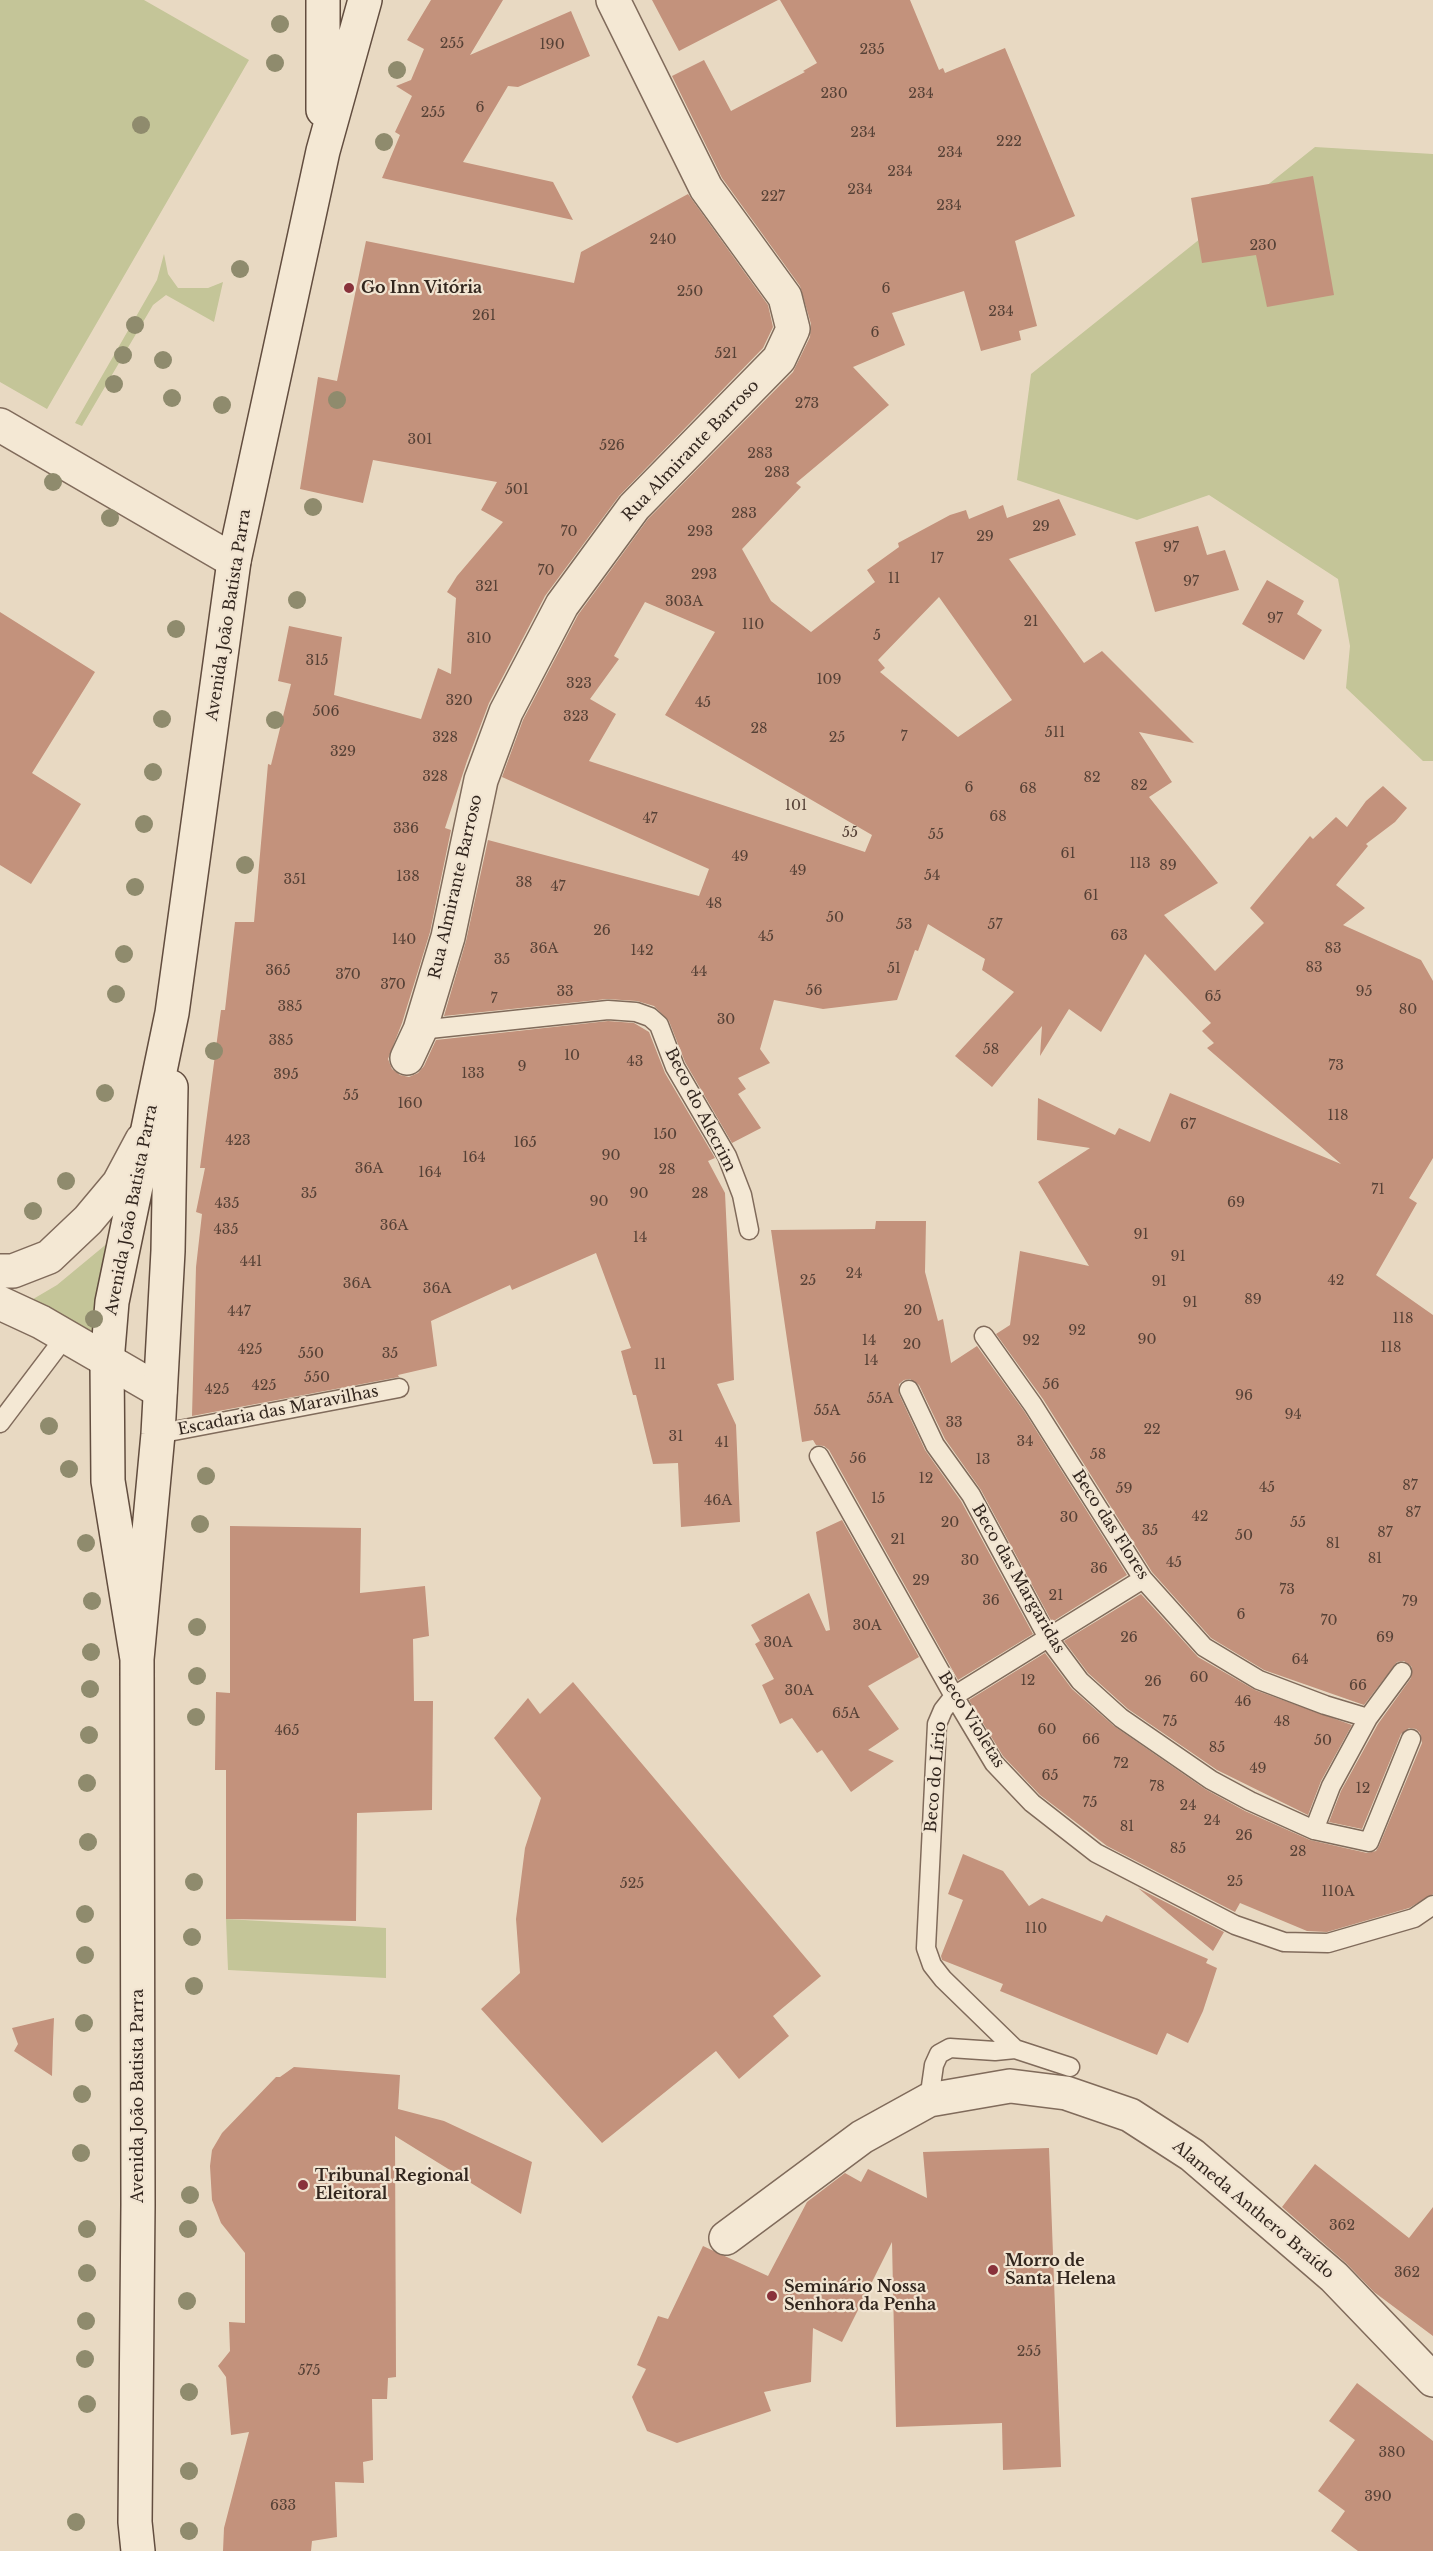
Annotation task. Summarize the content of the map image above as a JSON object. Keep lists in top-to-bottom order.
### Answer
{
  "streets": {
    "main road": ["Rua Almirante Barroso", "Avenida João Batista Parra", "Alameda Anthero Braído"],
    "lane": [
      "Beco do Alecrim",
      "Escadaria das Maravilhas",
      "Beco das Flores",
      "Beco das Margaridas",
      "Beco Violetas",
      "Beco do Lírio"
    ]
  },
  "crossings": [
    ["Rua Almirante Barroso", "Beco do Alecrim"],
    ["Avenida João Batista Parra", "Escadaria das Maravilhas"],
    ["Beco das Flores", "Beco do Lírio"],
    ["Beco das Margaridas", "Beco do Lírio"],
    ["Beco Violetas", "Beco do Lírio"]
  ],
  "places": [
    "Go Inn Vitória",
    "Tribunal Regional Eleitoral",
    "Morro de Santa Helena",
    "Seminário Nossa Senhora da Penha"
  ],
  "house_numbers": [
    "255",
    "190",
    "235",
    "230",
    "234",
    "6",
    "255",
    "234",
    "222",
    "234",
    "234",
    "234",
    "227",
    "234",
    "240",
    "230",
    "6",
    "250",
    "234",
    "261",
    "6",
    "521",
    "273",
    "301",
    "526",
    "283",
    "283",
    "501",
    "283",
    "29",
    "70",
    "293",
    "29",
    "97",
    "17",
    "70",
    "293",
    "11",
    "97",
    "321",
    "303A",
    "97",
    "21",
    "110",
    "5",
    "310",
    "315",
    "109",
    "323",
    "320",
    "45",
    "506",
    "323",
    "28",
    "511",
    "7",
    "328",
    "25",
    "329",
    "328",
    "82",
    "82",
    "6",
    "68",
    "101",
    "68",
    "47",
    "336",
    "55",
    "55",
    "61",
    "49",
    "113",
    "89",
    "49",
    "54",
    "138",
    "351",
    "38",
    "47",
    "61",
    "48",
    "50",
    "53",
    "57",
    "26",
    "63",
    "45",
    "140",
    "36A",
    "83",
    "142",
    "35",
    "83",
    "51",
    "365",
    "44",
    "370",
    "370",
    "56",
    "33",
    "95",
    "65",
    "7",
    "385",
    "80",
    "30",
    "385",
    "58",
    "10",
    "43",
    "73",
    "9",
    "133",
    "395",
    "55",
    "160",
    "118",
    "67",
    "150",
    "423",
    "165",
    "90",
    "164",
    "36A",
    "28",
    "164",
    "71",
    "35",
    "90",
    "28",
    "90",
    "69",
    "435",
    "36A",
    "435",
    "91",
    "14",
    "91",
    "441",
    "24",
    "25",
    "42",
    "91",
    "36A",
    "36A",
    "89",
    "91",
    "20",
    "447",
    "118",
    "92",
    "90",
    "14",
    "92",
    "20",
    "118",
    "425",
    "550",
    "35",
    "14",
    "11",
    "550",
    "56",
    "425",
    "425",
    "96",
    "55A",
    "55A",
    "94",
    "33",
    "22",
    "31",
    "34",
    "41",
    "58",
    "56",
    "13",
    "12",
    "87",
    "45",
    "59",
    "15",
    "46A",
    "87",
    "42",
    "30",
    "20",
    "55",
    "35",
    "87",
    "50",
    "21",
    "81",
    "81",
    "30",
    "45",
    "36",
    "29",
    "73",
    "21",
    "36",
    "79",
    "6",
    "70",
    "30A",
    "26",
    "69",
    "30A",
    "64",
    "60",
    "12",
    "26",
    "66",
    "30A",
    "46",
    "65A",
    "75",
    "48",
    "60",
    "465",
    "66",
    "50",
    "85",
    "72",
    "49",
    "65",
    "78",
    "12",
    "75",
    "24",
    "24",
    "81",
    "26",
    "85",
    "28",
    "25",
    "525",
    "110A",
    "110",
    "362",
    "362",
    "255",
    "575",
    "380",
    "390",
    "633"
  ]
}
